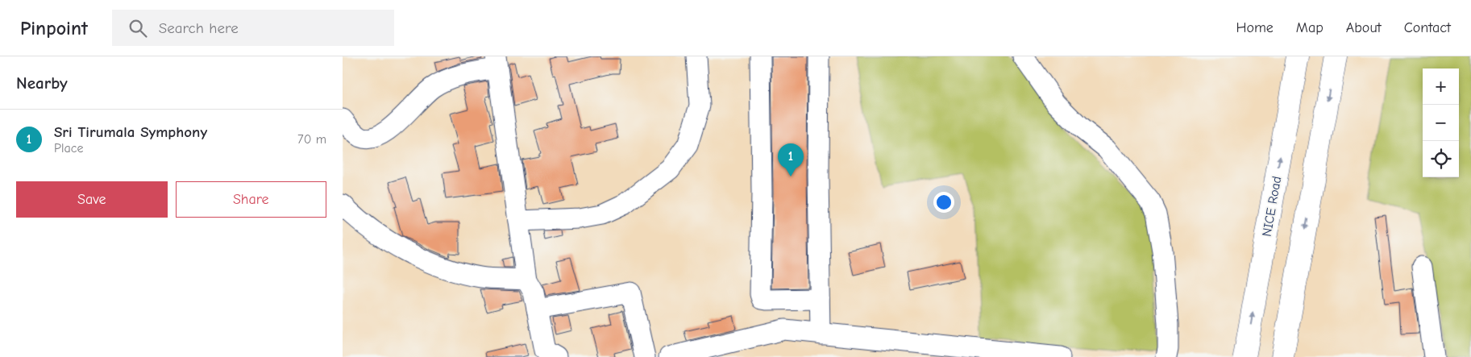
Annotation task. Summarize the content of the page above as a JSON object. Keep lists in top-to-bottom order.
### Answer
{
  "streets": {
    "highway": ["NICE Road"]
  },
  "page": {
    "header": "Pinpoint",
    "search": "Search here",
    "nav": [
      "Home",
      "Map",
      "About",
      "Contact"
    ],
    "heading": "Nearby",
    "map_buttons": ["+", "−"],
    "list": [
      {
        "mark": "1",
        "name": "Sri Tirumala Symphony",
        "note": "Place",
        "value": "70 m"
      }
    ],
    "pins": "1",
    "buttons": ["Save", "Share"]
  }
}
